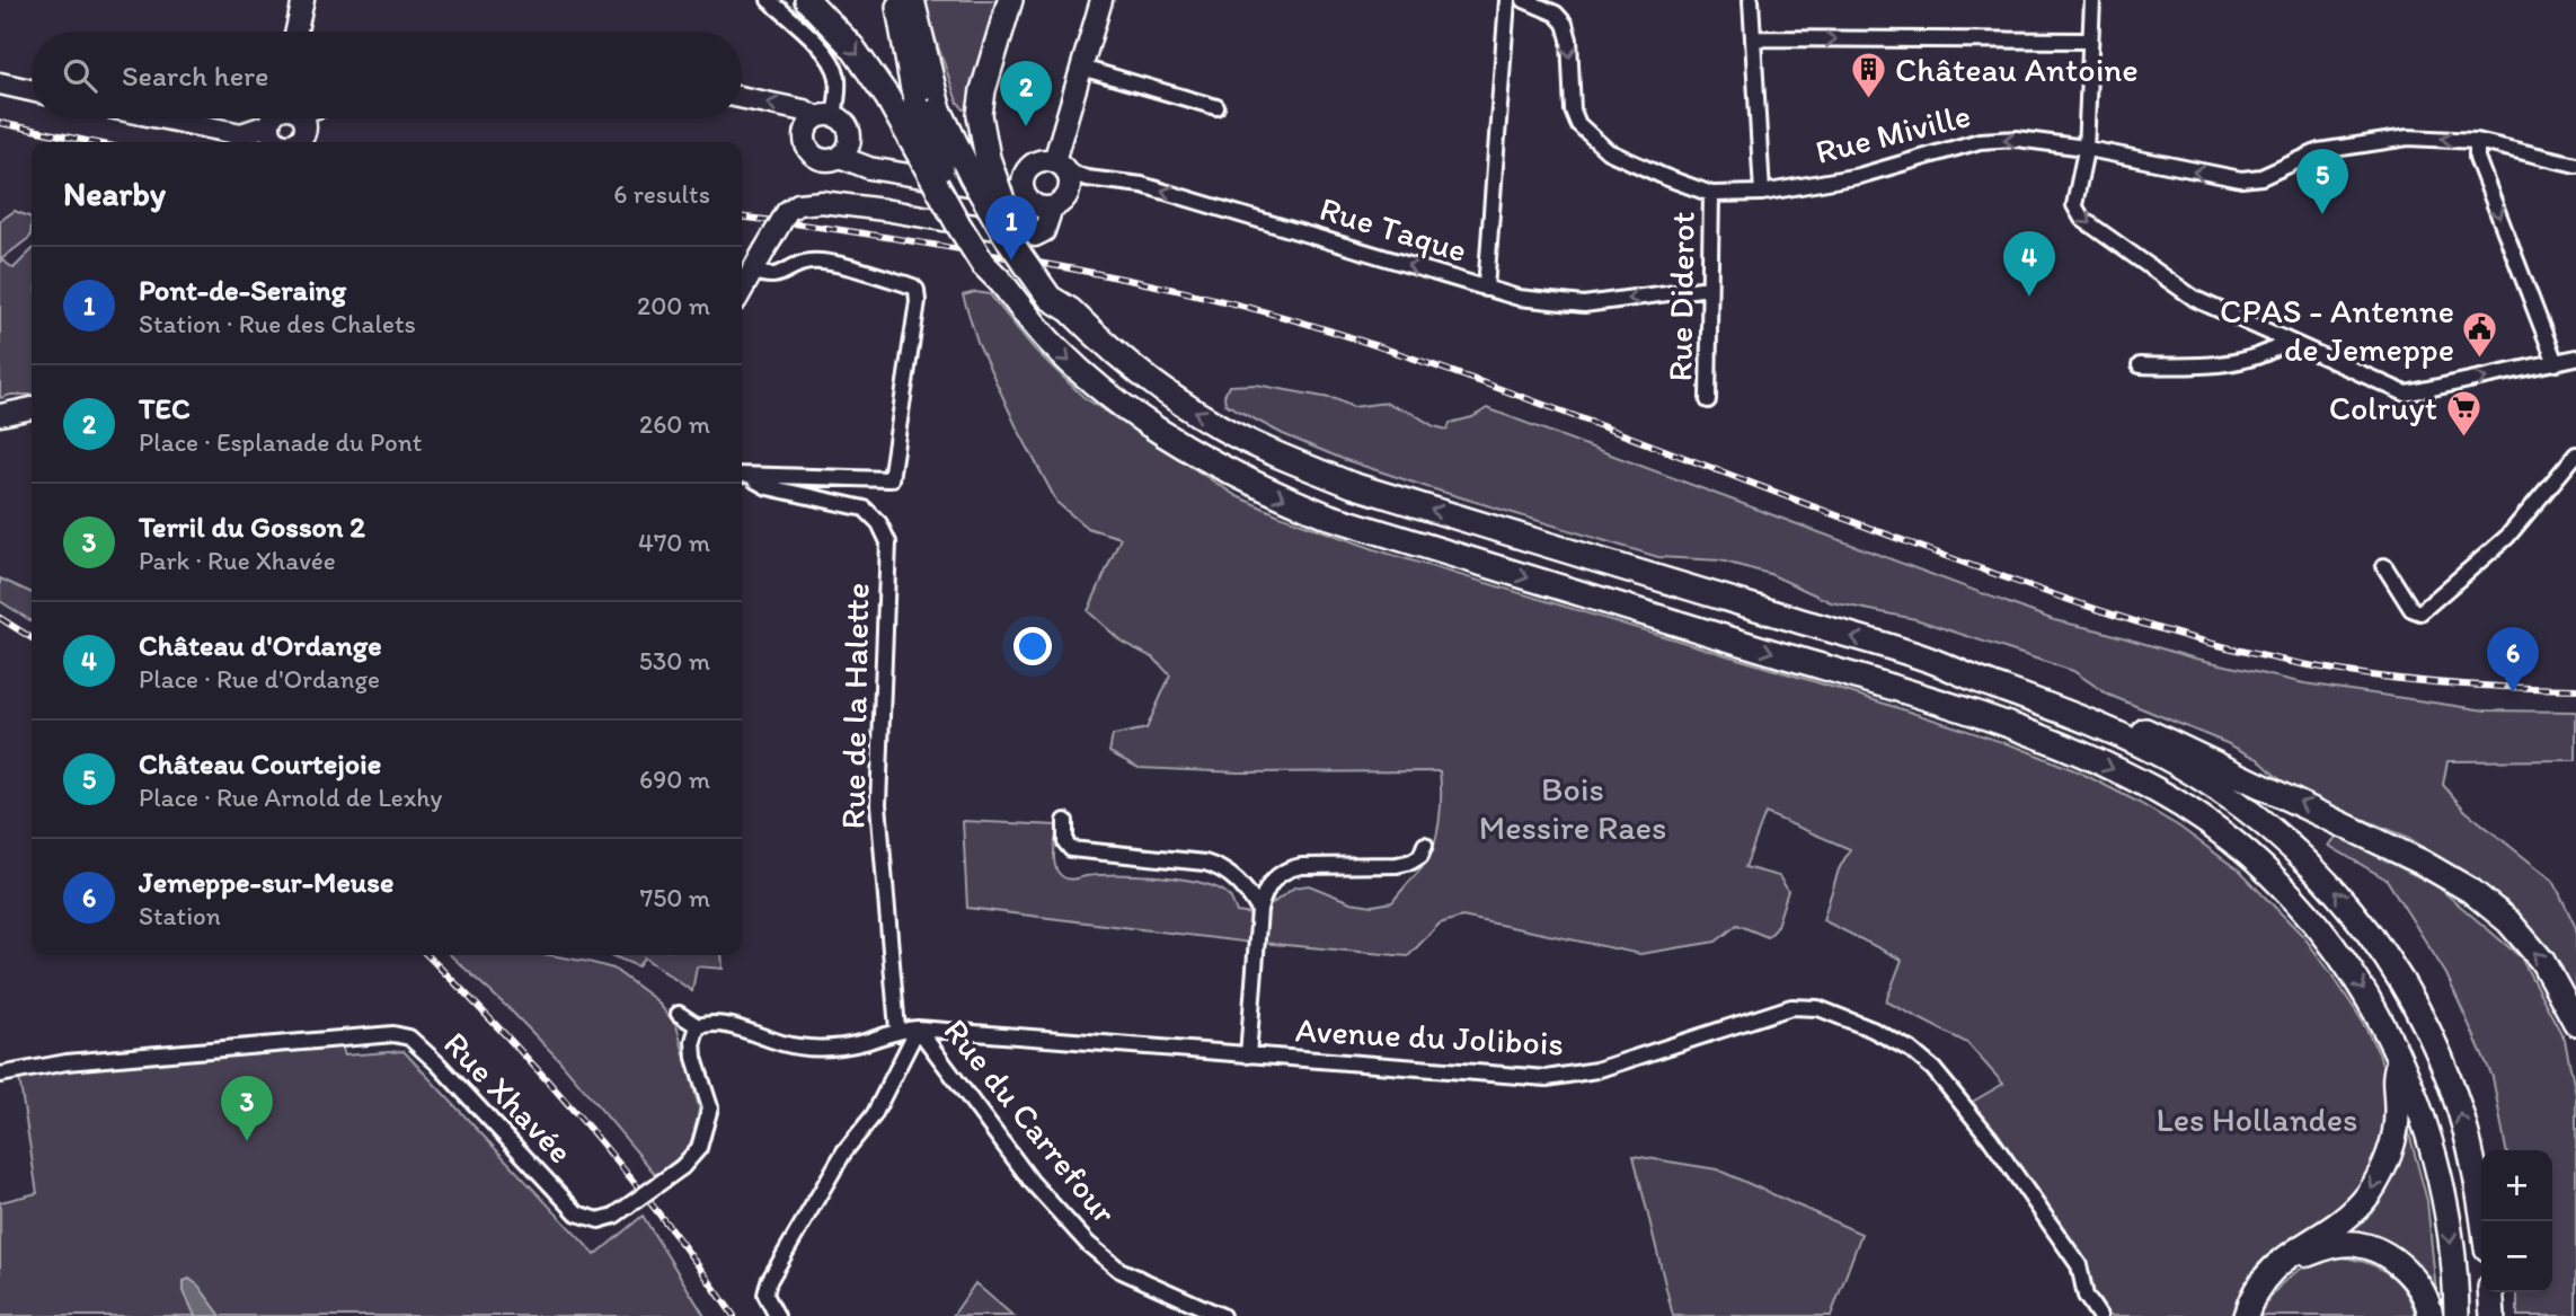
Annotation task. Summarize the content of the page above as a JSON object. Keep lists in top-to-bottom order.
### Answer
{
  "streets": {
    "street": [
      "Rue Miville",
      "Rue Taque",
      "Rue Diderot",
      "Rue de la Halette",
      "Avenue du Jolibois",
      "Rue Xhavée",
      "Rue du Carrefour"
    ]
  },
  "crossings": [
    ["Rue Miville", "Rue Diderot"],
    ["Rue Taque", "Rue Diderot"],
    ["Rue de la Halette", "Avenue du Jolibois"],
    ["Avenue du Jolibois", "Rue Xhavée"],
    ["Avenue du Jolibois", "Rue du Carrefour"]
  ],
  "one_way": ["Rue Miville", "Rue Taque"],
  "parks": ["Bois Messire Raes", "Les Hollandes"],
  "places": {
    "building": ["Château Antoine"],
    "public building": ["CPAS - Antenne de Jemeppe"],
    "supermarket": ["Colruyt"]
  },
  "page": {
    "search": "Search here",
    "pins": [
      "2",
      "5",
      "1",
      "4",
      "6",
      "3"
    ],
    "heading": ["Nearby", "6 results"],
    "list": [
      {
        "mark": "1",
        "name": "Pont-de-Seraing",
        "note": "Station · Rue des Chalets",
        "value": "200 m"
      },
      {
        "mark": "2",
        "name": "TEC",
        "note": "Place · Esplanade du Pont",
        "value": "260 m"
      },
      {
        "mark": "3",
        "name": "Terril du Gosson 2",
        "note": "Park · Rue Xhavée",
        "value": "470 m"
      },
      {
        "mark": "4",
        "name": "Château d'Ordange",
        "note": "Place · Rue d'Ordange",
        "value": "530 m"
      },
      {
        "mark": "5",
        "name": "Château Courtejoie",
        "note": "Place · Rue Arnold de Lexhy",
        "value": "690 m"
      },
      {
        "mark": "6",
        "name": "Jemeppe-sur-Meuse",
        "note": "Station",
        "value": "750 m"
      }
    ],
    "map_buttons": ["+", "−"]
  }
}
